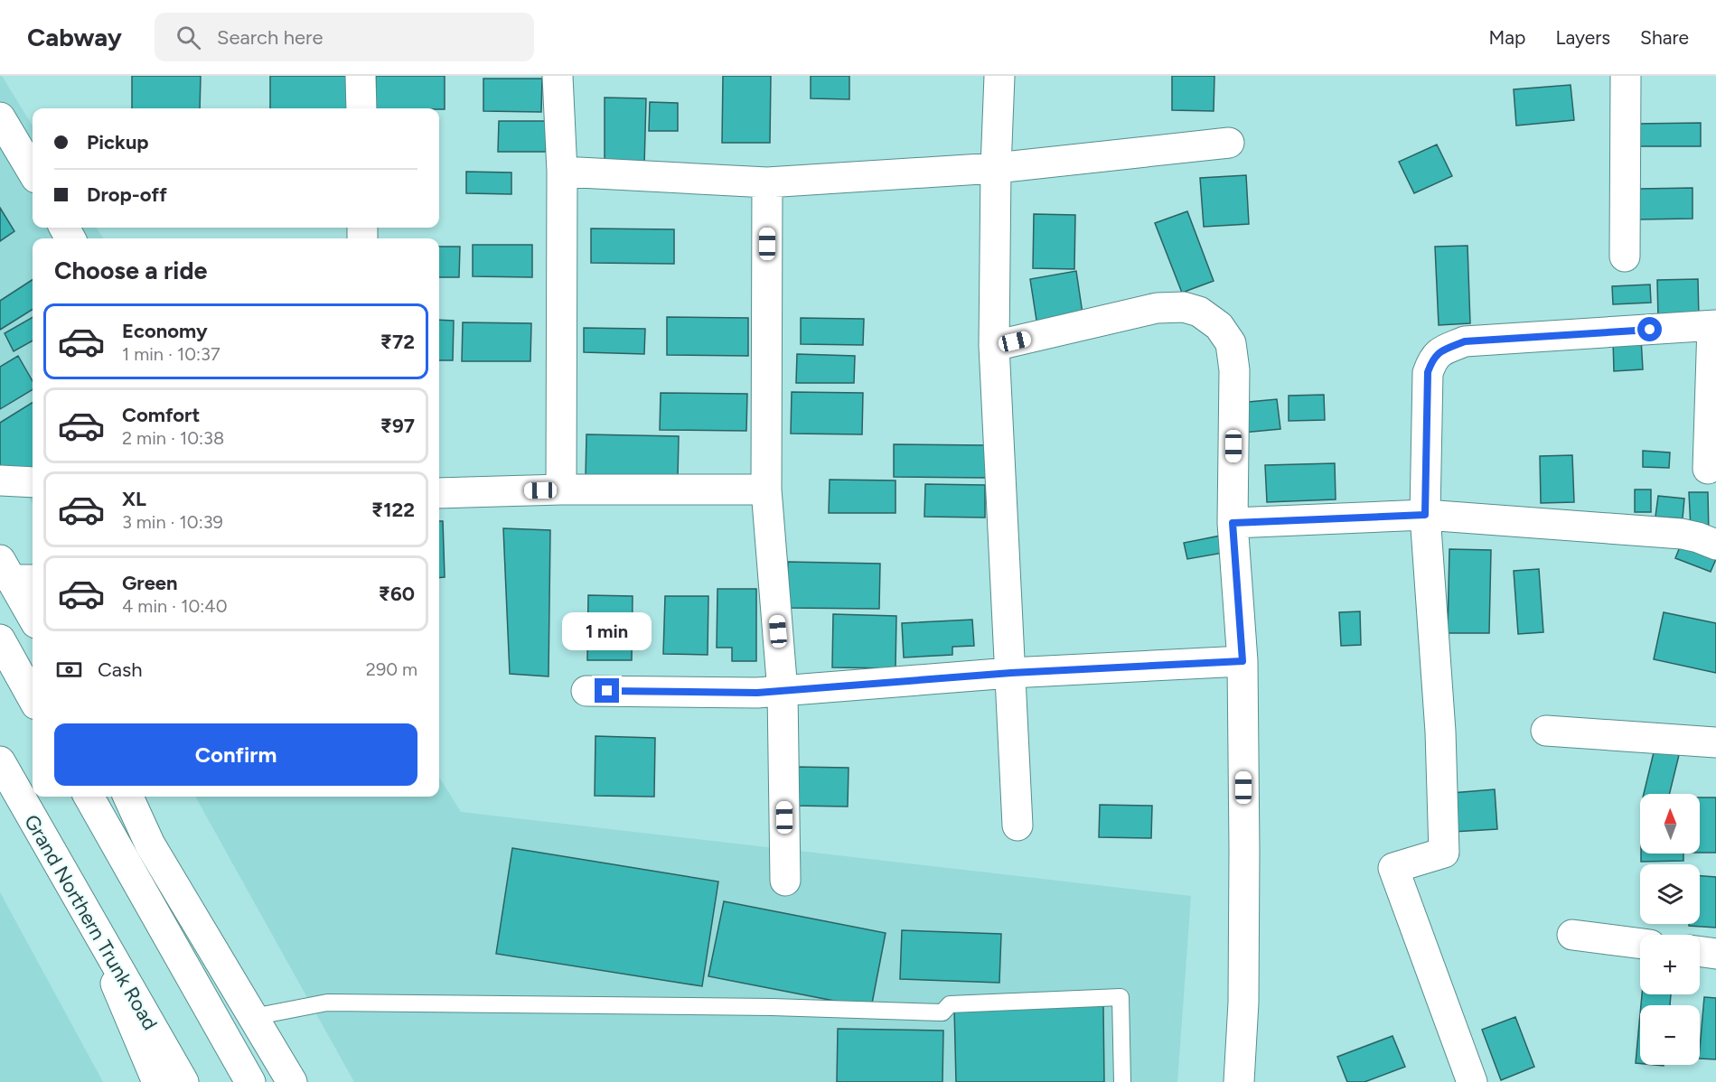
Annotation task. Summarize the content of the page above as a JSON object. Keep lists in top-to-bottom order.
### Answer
{
  "streets": {
    "main road": ["Grand Northern Trunk Road"]
  },
  "north": "top",
  "page": {
    "header": "Cabway",
    "search": "Search here",
    "nav": ["Map", "Layers", "Share"],
    "banner": ["Pickup", "Drop-off"],
    "heading": "Choose a ride",
    "list": [
      {
        "name": "Economy",
        "note": "1 min · 10:37",
        "value": "₹72"
      },
      {
        "name": "Comfort",
        "note": "2 min · 10:38",
        "value": "₹97"
      },
      {
        "name": "XL",
        "note": "3 min · 10:39",
        "value": "₹122"
      },
      {
        "name": "Green",
        "note": "4 min · 10:40",
        "value": "₹60"
      }
    ],
    "bubble": "1 min",
    "pay": ["Cash", "290 m"],
    "buttons": "Confirm",
    "map_buttons": ["+", "−"]
  }
}
